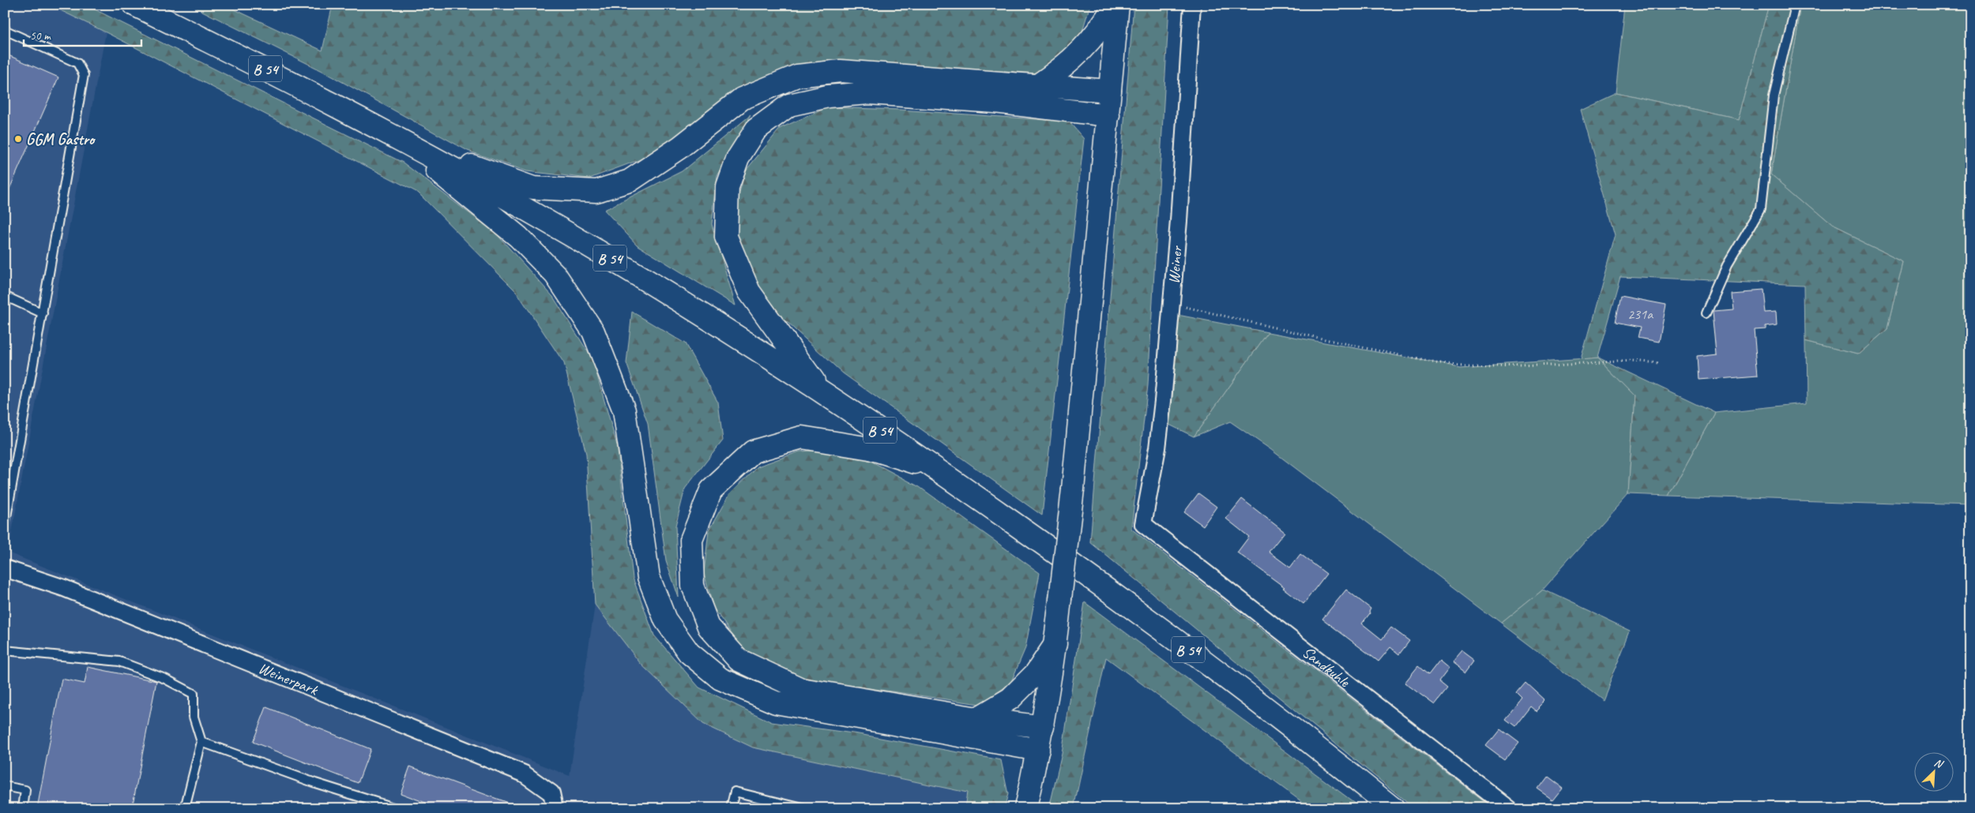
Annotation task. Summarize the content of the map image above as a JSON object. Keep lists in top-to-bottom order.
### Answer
{
  "streets": {
    "main road": ["B 54"],
    "street": ["Weiner", "Sandkuhle", "Weinerpark"]
  },
  "crossings": [
    ["Weiner", "Sandkuhle"]
  ],
  "places": ["GGM Gastro"],
  "house_numbers": ["231a"],
  "scale_bar": "50 m",
  "north": "top right"
}
